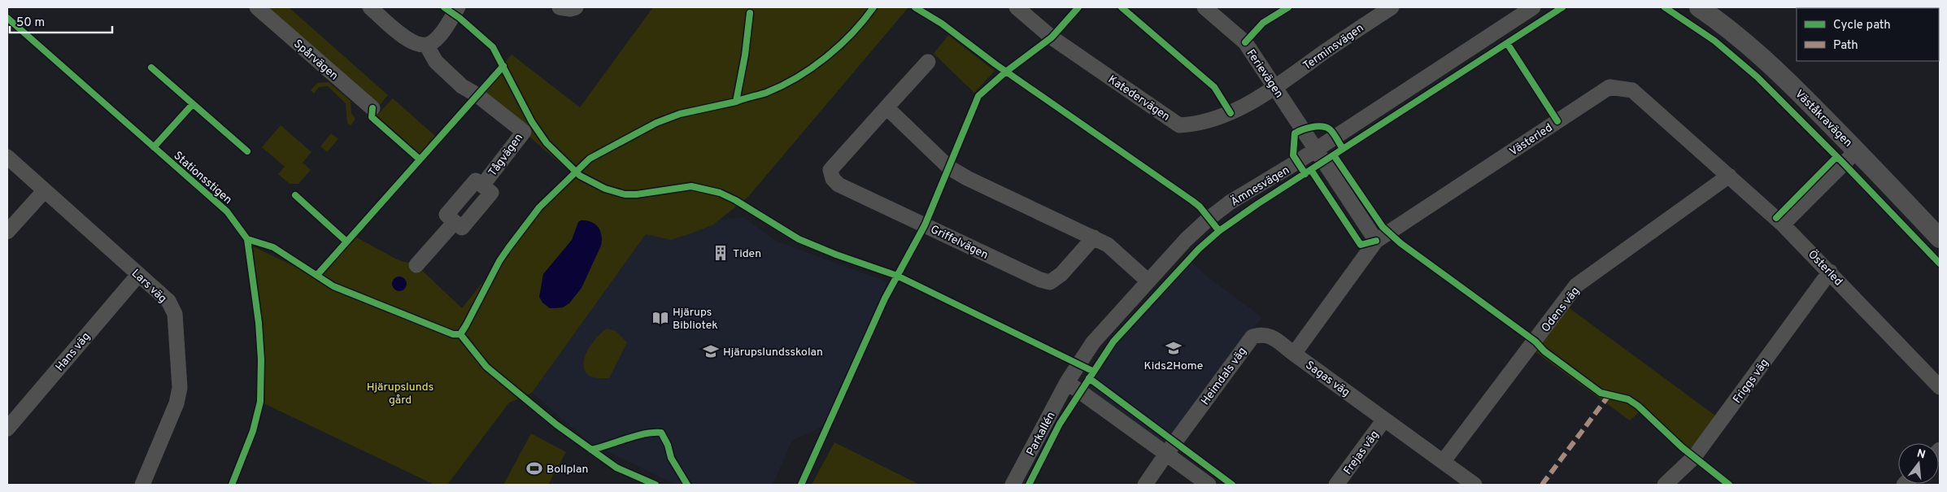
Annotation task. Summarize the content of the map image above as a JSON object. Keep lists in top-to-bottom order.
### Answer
{
  "streets": {
    "street": [
      "Terminsvägen",
      "Spårvägen",
      "Ferievägen",
      "Katedervägen",
      "Väståkravägen",
      "Västerled",
      "Tågvägen",
      "Ämnesvägen",
      "Griffelvägen",
      "Österled",
      "Lars väg",
      "Odens väg",
      "Hans väg",
      "Heimdals väg",
      "Sagas väg",
      "Friggs väg",
      "Parkallén",
      "Frejas väg"
    ],
    "cycle path": ["Stationsstigen"]
  },
  "crossings": [
    ["Terminsvägen", "Ferievägen"],
    ["Terminsvägen", "Katedervägen"],
    ["Ferievägen", "Katedervägen"],
    ["Ferievägen", "Ämnesvägen"],
    ["Västerled", "Österled"],
    ["Västerled", "Odens väg"],
    ["Västerled", "Sagas väg"],
    ["Ämnesvägen", "Parkallén"],
    ["Österled", "Friggs väg"],
    ["Lars väg", "Hans väg"],
    ["Odens väg", "Sagas väg"],
    ["Heimdals väg", "Sagas väg"],
    ["Sagas väg", "Frejas väg"]
  ],
  "parks": ["Hjärupslunds gård"],
  "places": {
    "building": ["Tiden"],
    "library": ["Hjärups Bibliotek"],
    "school or university": ["Kids2Home", "Hjärupslundsskolan"],
    "sports": ["Bollplan"]
  },
  "legend": ["Cycle path", "Path"],
  "scale_bar": "50 m",
  "north": "top"
}
